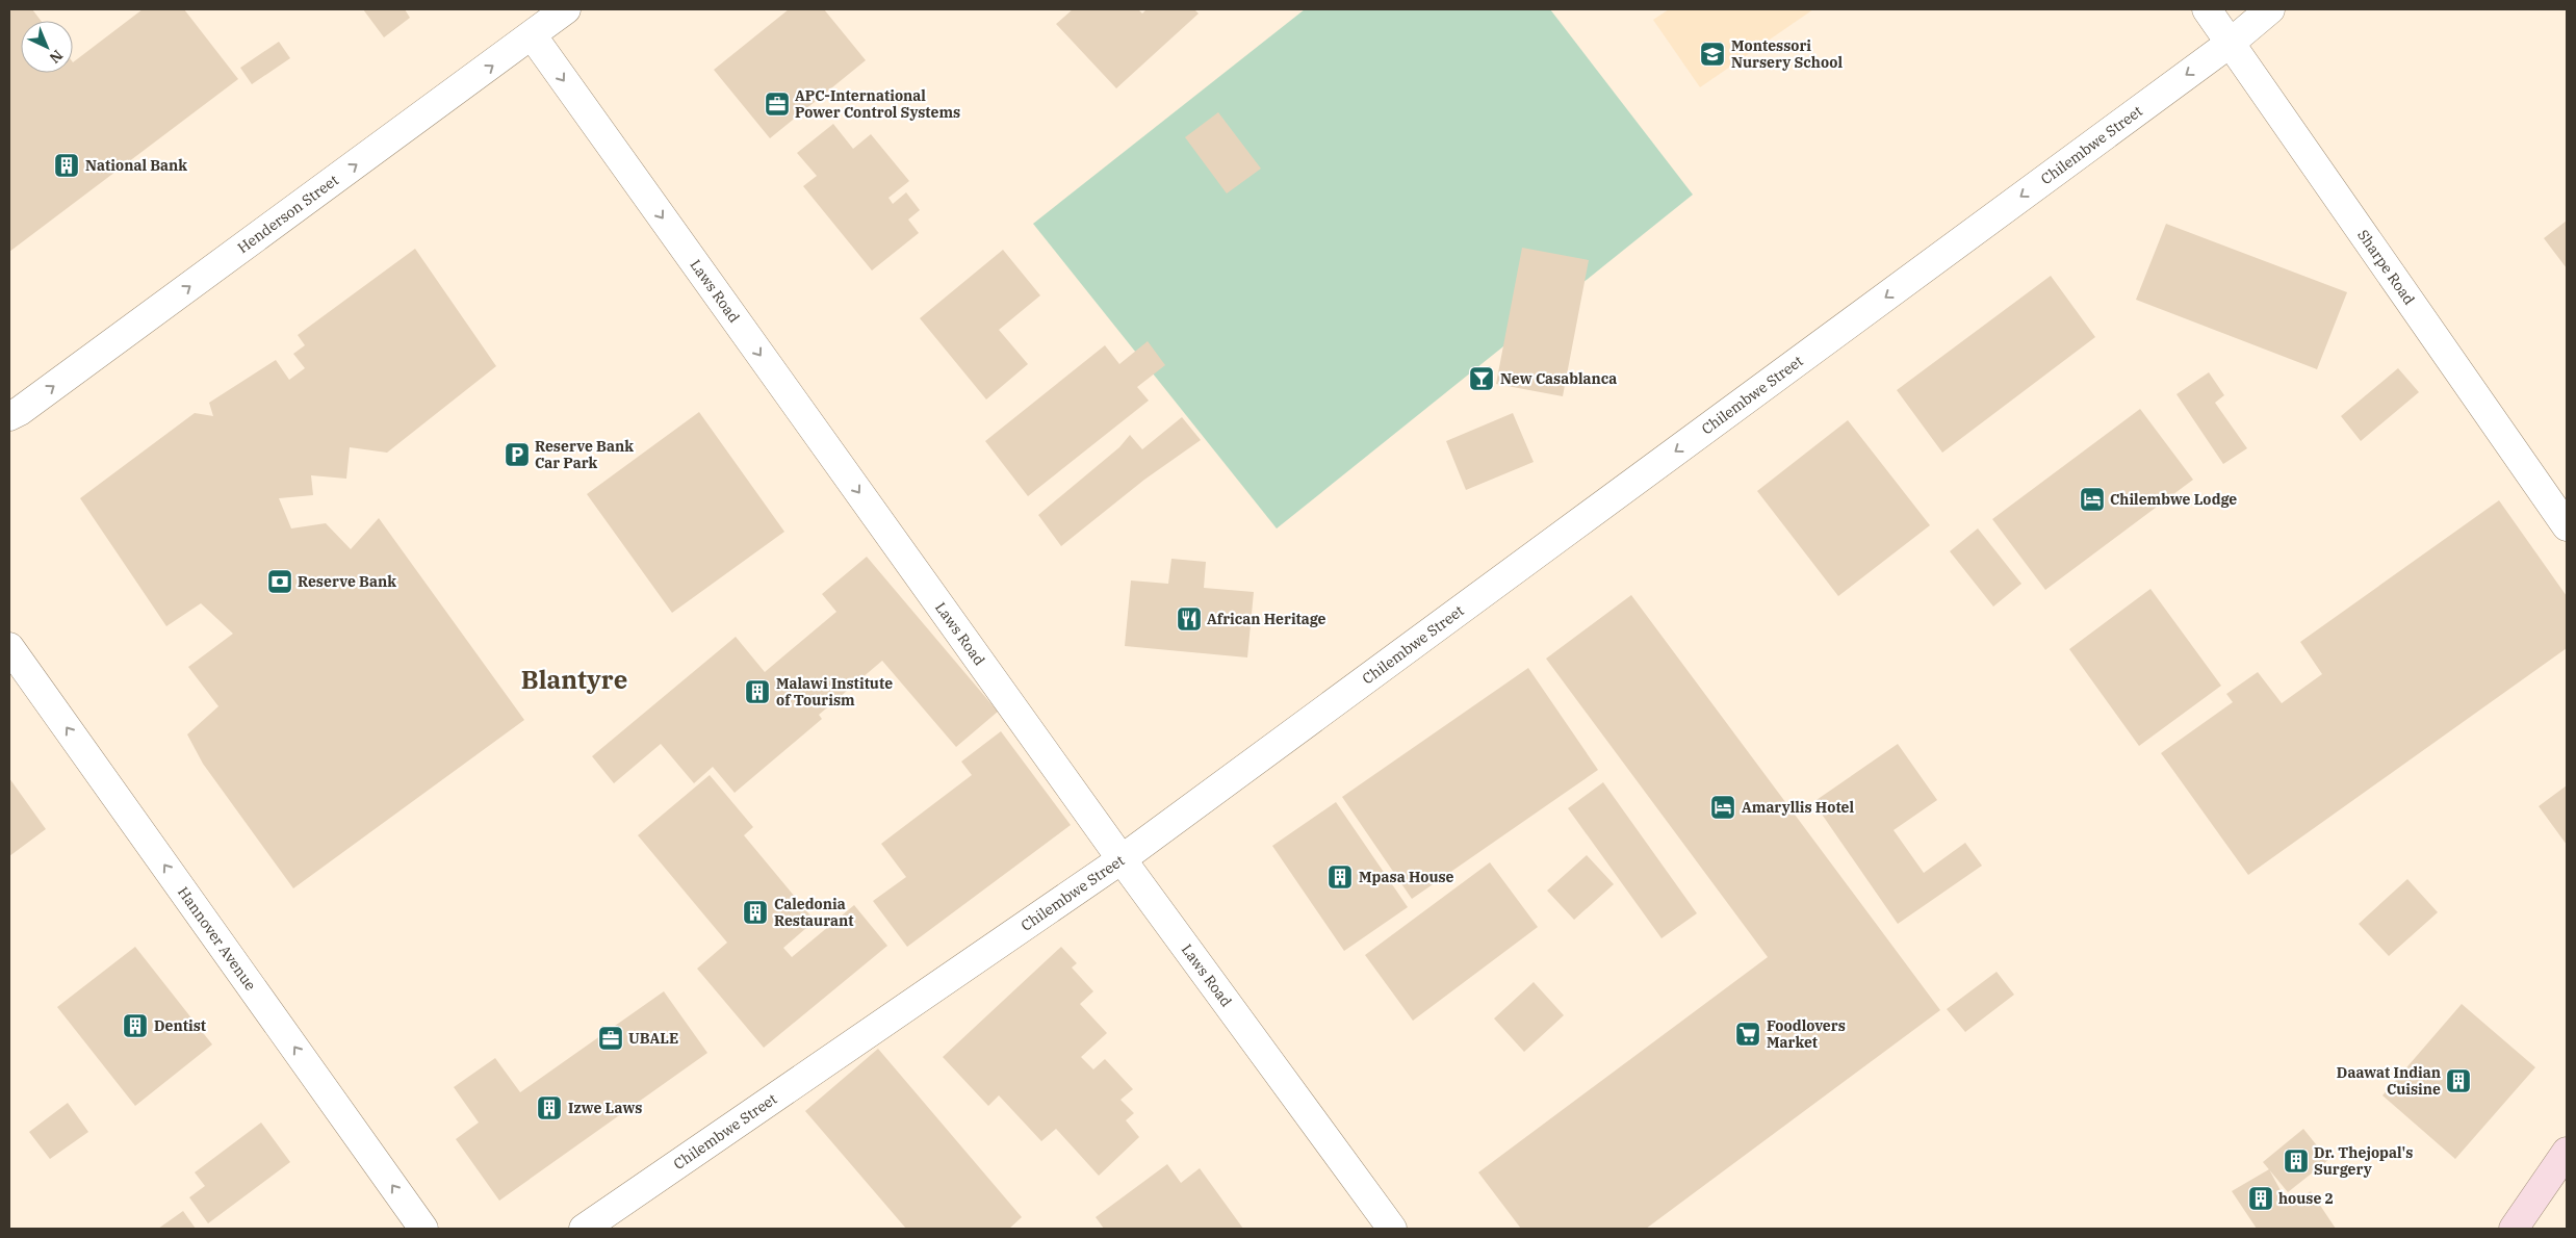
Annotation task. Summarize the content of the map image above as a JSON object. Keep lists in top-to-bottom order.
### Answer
{
  "streets": {
    "street": [
      "Chilembwe Street",
      "Henderson Street",
      "Sharpe Road",
      "Laws Road",
      "Hannover Avenue"
    ]
  },
  "crossings": [
    ["Chilembwe Street", "Sharpe Road"],
    ["Chilembwe Street", "Laws Road"],
    ["Henderson Street", "Laws Road"]
  ],
  "one_way": [
    "Chilembwe Street",
    "Henderson Street",
    "Laws Road",
    "Hannover Avenue"
  ],
  "districts": ["Blantyre"],
  "places": {
    "school or university": ["Montessori Nursery School"],
    "office": ["APC-International Power Control Systems", "UBALE"],
    "building": [
      "National Bank",
      "Malawi Institute of Tourism",
      "Mpasa House",
      "Caledonia Restaurant",
      "Dentist",
      "Daawat Indian Cuisine",
      "Izwe Laws",
      "Dr. Thejopal's Surgery",
      "house 2"
    ],
    "bar": ["New Casablanca"],
    "parking": ["Reserve Bank Car Park"],
    "hotel": ["Chilembwe Lodge", "Amaryllis Hotel"],
    "bank": ["Reserve Bank"],
    "restaurant": ["African Heritage"],
    "supermarket": ["Foodlovers Market"]
  },
  "north": "bottom right"
}
